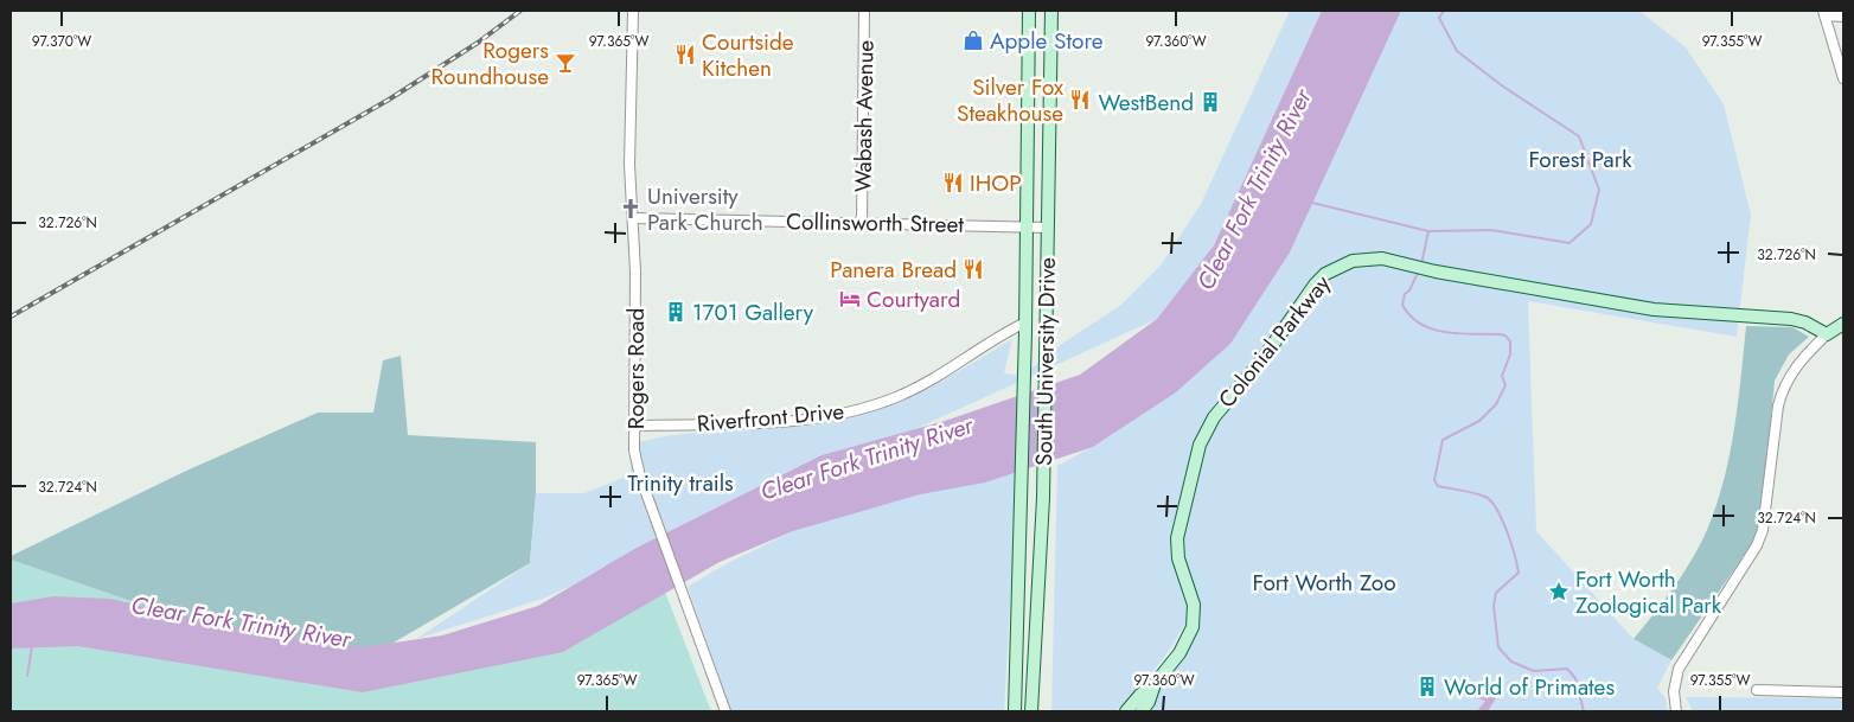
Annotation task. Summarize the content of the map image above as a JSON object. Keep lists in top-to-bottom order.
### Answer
{
  "streets": {
    "main road": ["Colonial Parkway", "South University Drive"],
    "street": [
      "Wabash Avenue",
      "Collinsworth Street",
      "Rogers Road",
      "Riverfront Drive"
    ]
  },
  "crossings": [
    ["Wabash Avenue", "Collinsworth Street"],
    ["Collinsworth Street", "South University Drive"],
    ["Collinsworth Street", "Rogers Road"],
    ["South University Drive", "Riverfront Drive"],
    ["Rogers Road", "Riverfront Drive"]
  ],
  "water": ["Clear Fork Trinity River"],
  "parks": ["Forest Park", "Trinity trails", "Fort Worth Zoo"],
  "places": {
    "shop": ["Apple Store"],
    "restaurant": [
      "Courtside Kitchen",
      "Silver Fox Steakhouse",
      "IHOP",
      "Panera Bread"
    ],
    "bar": ["Rogers Roundhouse"],
    "building": ["WestBend", "1701 Gallery", "World of Primates"],
    "church": ["University Park Church"],
    "hotel": ["Courtyard"],
    "place": ["Fort Worth Zoological Park"]
  },
  "coordinates": [
    "97.370°W",
    "97.365°W",
    "97.360°W",
    "97.355°W",
    "32.726°N",
    "32.724°N"
  ]
}
